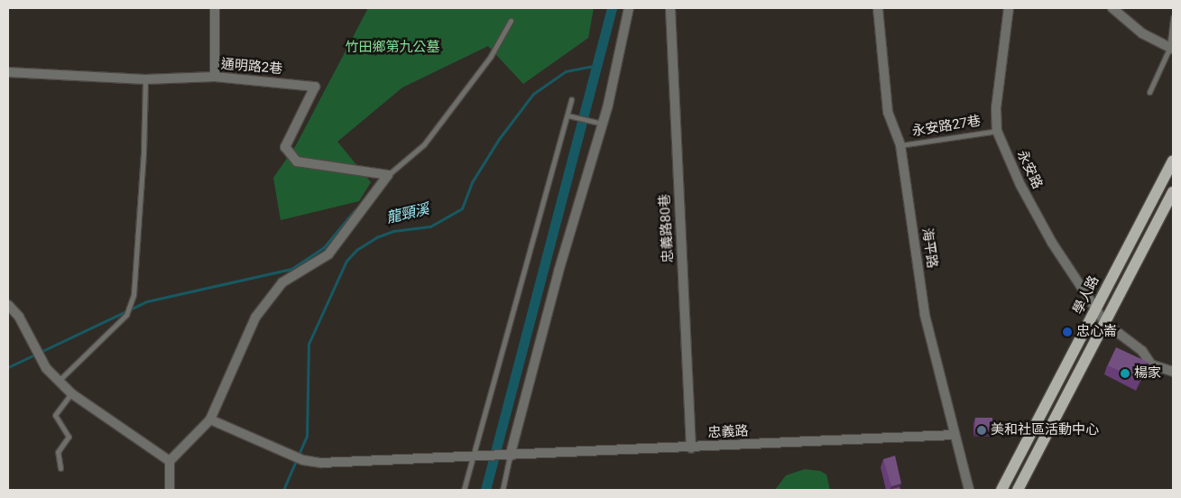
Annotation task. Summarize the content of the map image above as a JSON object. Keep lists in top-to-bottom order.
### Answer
{
  "streets": {
    "main road": ["學人路"],
    "street": [
      "通明路2巷",
      "永安路",
      "忠義路80巷",
      "海平路",
      "忠義路"
    ],
    "lane": ["永安路27巷"]
  },
  "crossings": [
    ["永安路27巷", "永安路"],
    ["永安路27巷", "海平路"],
    ["永安路", "學人路"],
    ["忠義路80巷", "忠義路"],
    ["海平路", "忠義路"]
  ],
  "water": ["龍頸溪"],
  "parks": ["竹田鄉第九公墓"],
  "places": ["忠心崙", "楊家", "美和社區活動中心"]
}
